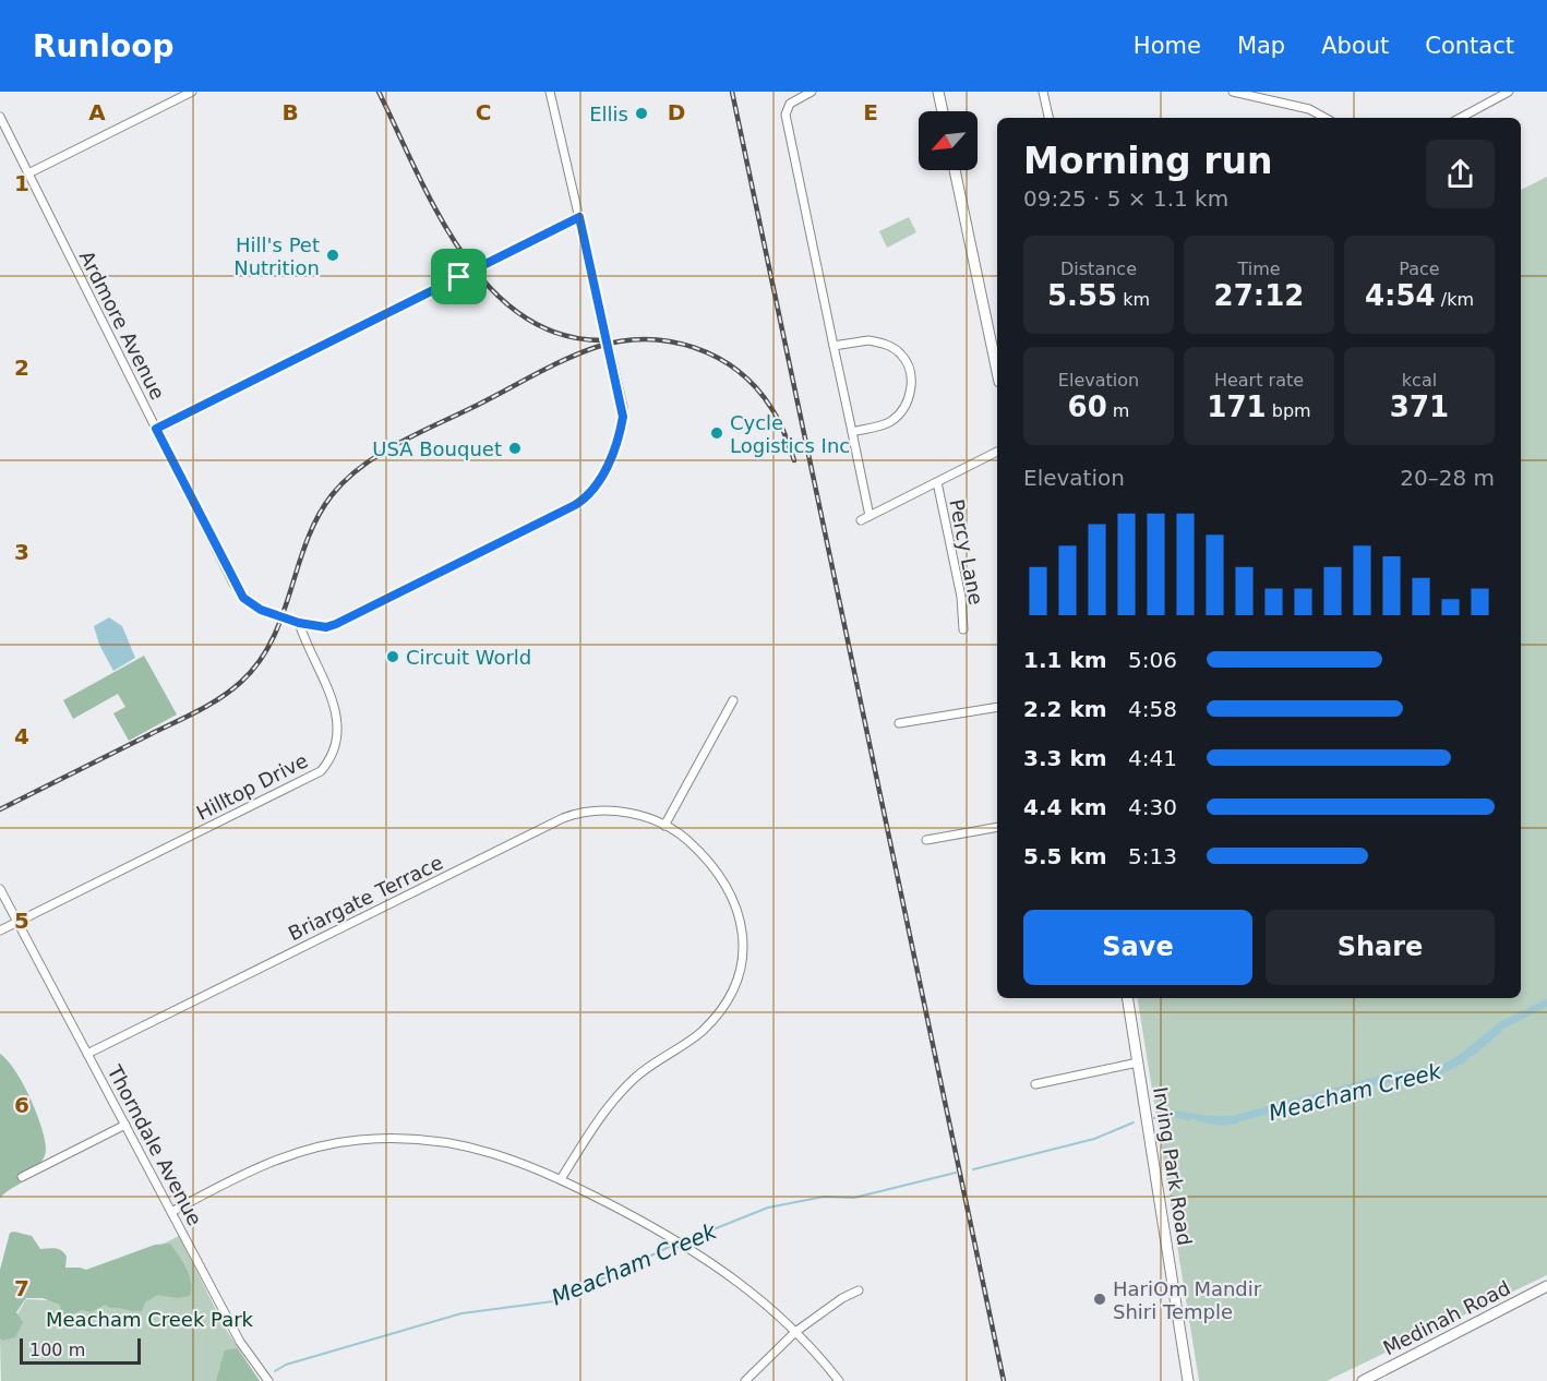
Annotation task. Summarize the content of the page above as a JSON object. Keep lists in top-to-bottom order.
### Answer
{
  "streets": {
    "main road": ["Irving Park Road", "Medinah Road"],
    "street": [
      "Ardmore Avenue",
      "Percy Lane",
      "Hilltop Drive",
      "Briargate Terrace",
      "Thorndale Avenue"
    ]
  },
  "crossings": [
    ["Ardmore Avenue", "Hilltop Drive"],
    ["Hilltop Drive", "Thorndale Avenue"],
    ["Briargate Terrace", "Thorndale Avenue"]
  ],
  "water": ["Meacham Creek"],
  "parks": ["Meacham Creek Park"],
  "places": [
    "Ellis",
    "Hill's Pet Nutrition",
    "Cycle Logistics Inc",
    "USA Bouquet",
    "Circuit World",
    "HariOm Mandir Shiri Temple"
  ],
  "scale_bar": "100 m",
  "north": "bottom left",
  "page": {
    "header": "Runloop",
    "nav": [
      "Home",
      "Map",
      "About",
      "Contact"
    ],
    "heading": ["Morning run", "09:25 · 5 × 1.1 km"],
    "stats": [
      ["Distance", "5.55 km"],
      ["Time", "27:12"],
      ["Pace", "4:54 /km"],
      ["Elevation", "60 m"],
      ["Heart rate", "171 bpm"],
      ["kcal", "371"]
    ],
    "chart": ["Elevation", "20–28 m"],
    "list": [
      {
        "name": "1.1 km",
        "note": "5:06"
      },
      {
        "name": "2.2 km",
        "note": "4:58"
      },
      {
        "name": "3.3 km",
        "note": "4:41"
      },
      {
        "name": "4.4 km",
        "note": "4:30"
      },
      {
        "name": "5.5 km",
        "note": "5:13"
      }
    ],
    "buttons": ["Save", "Share"],
    "scale": "100 m"
  },
  "grid": {
    "columns": [
      "A",
      "B",
      "C",
      "D",
      "E"
    ],
    "rows": [
      "1",
      "2",
      "3",
      "4",
      "5",
      "6",
      "7"
    ]
  }
}
